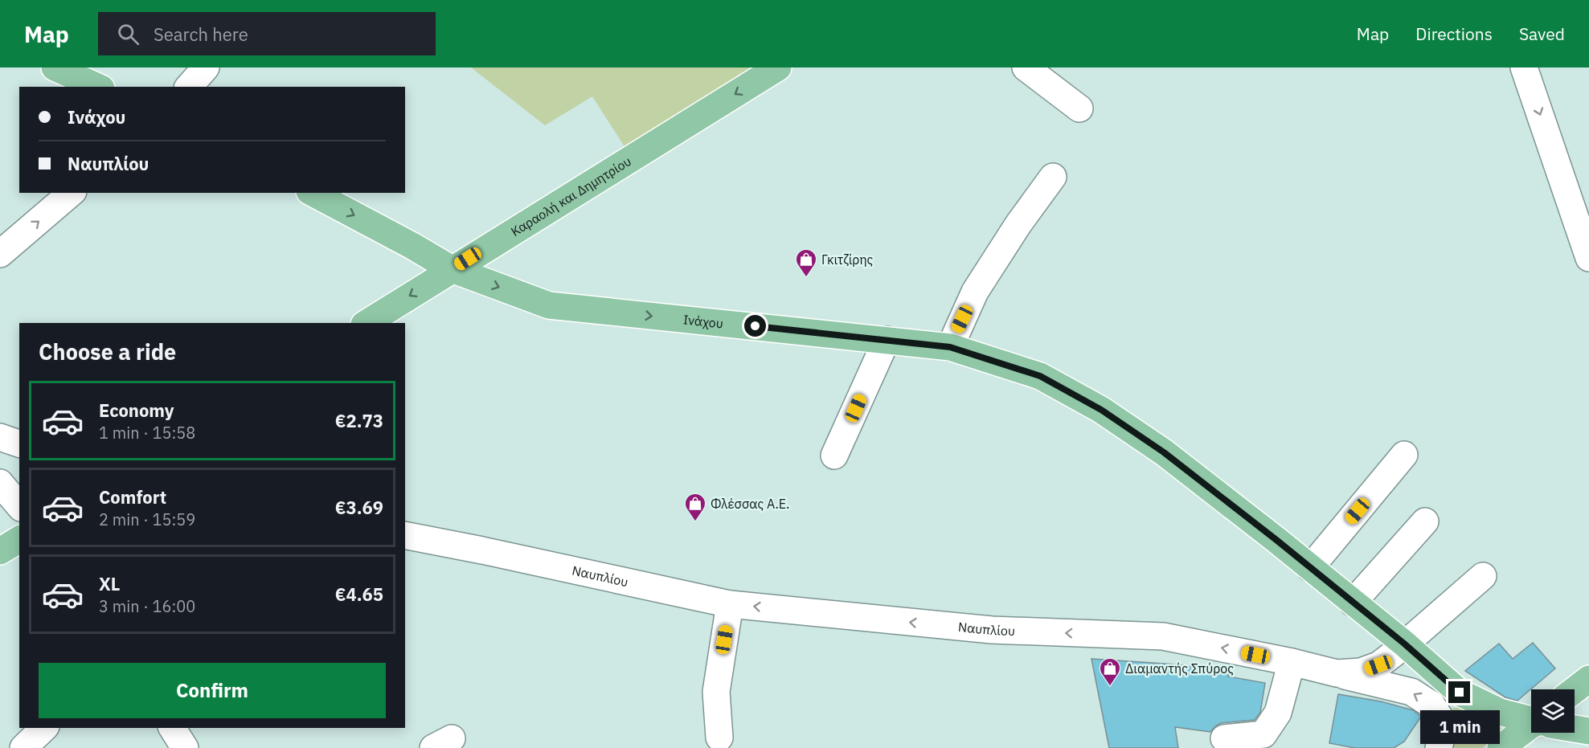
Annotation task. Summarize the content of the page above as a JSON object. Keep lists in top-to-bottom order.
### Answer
{
  "streets": {
    "main road": ["Καραολή και Δημητρίου", "Ινάχου"],
    "street": ["Ναυπλίου"]
  },
  "crossings": [
    ["Καραολή και Δημητρίου", "Ινάχου"],
    ["Ινάχου", "Ναυπλίου"]
  ],
  "one_way": ["Καραολή και Δημητρίου", "Ινάχου", "Ναυπλίου"],
  "places": {
    "shop": ["Γκιτζίρης", "Φλέσσας Α.Ε.", "Διαμαντής Σπύρος"]
  },
  "page": {
    "header": "Map",
    "search": "Search here",
    "nav": ["Map", "Directions", "Saved"],
    "banner": ["Ινάχου", "Ναυπλίου"],
    "heading": "Choose a ride",
    "list": [
      {
        "name": "Economy",
        "note": "1 min · 15:58",
        "value": "€2.73"
      },
      {
        "name": "Comfort",
        "note": "2 min · 15:59",
        "value": "€3.69"
      },
      {
        "name": "XL",
        "note": "3 min · 16:00",
        "value": "€4.65"
      }
    ],
    "buttons": "Confirm",
    "bubble": "1 min"
  }
}
